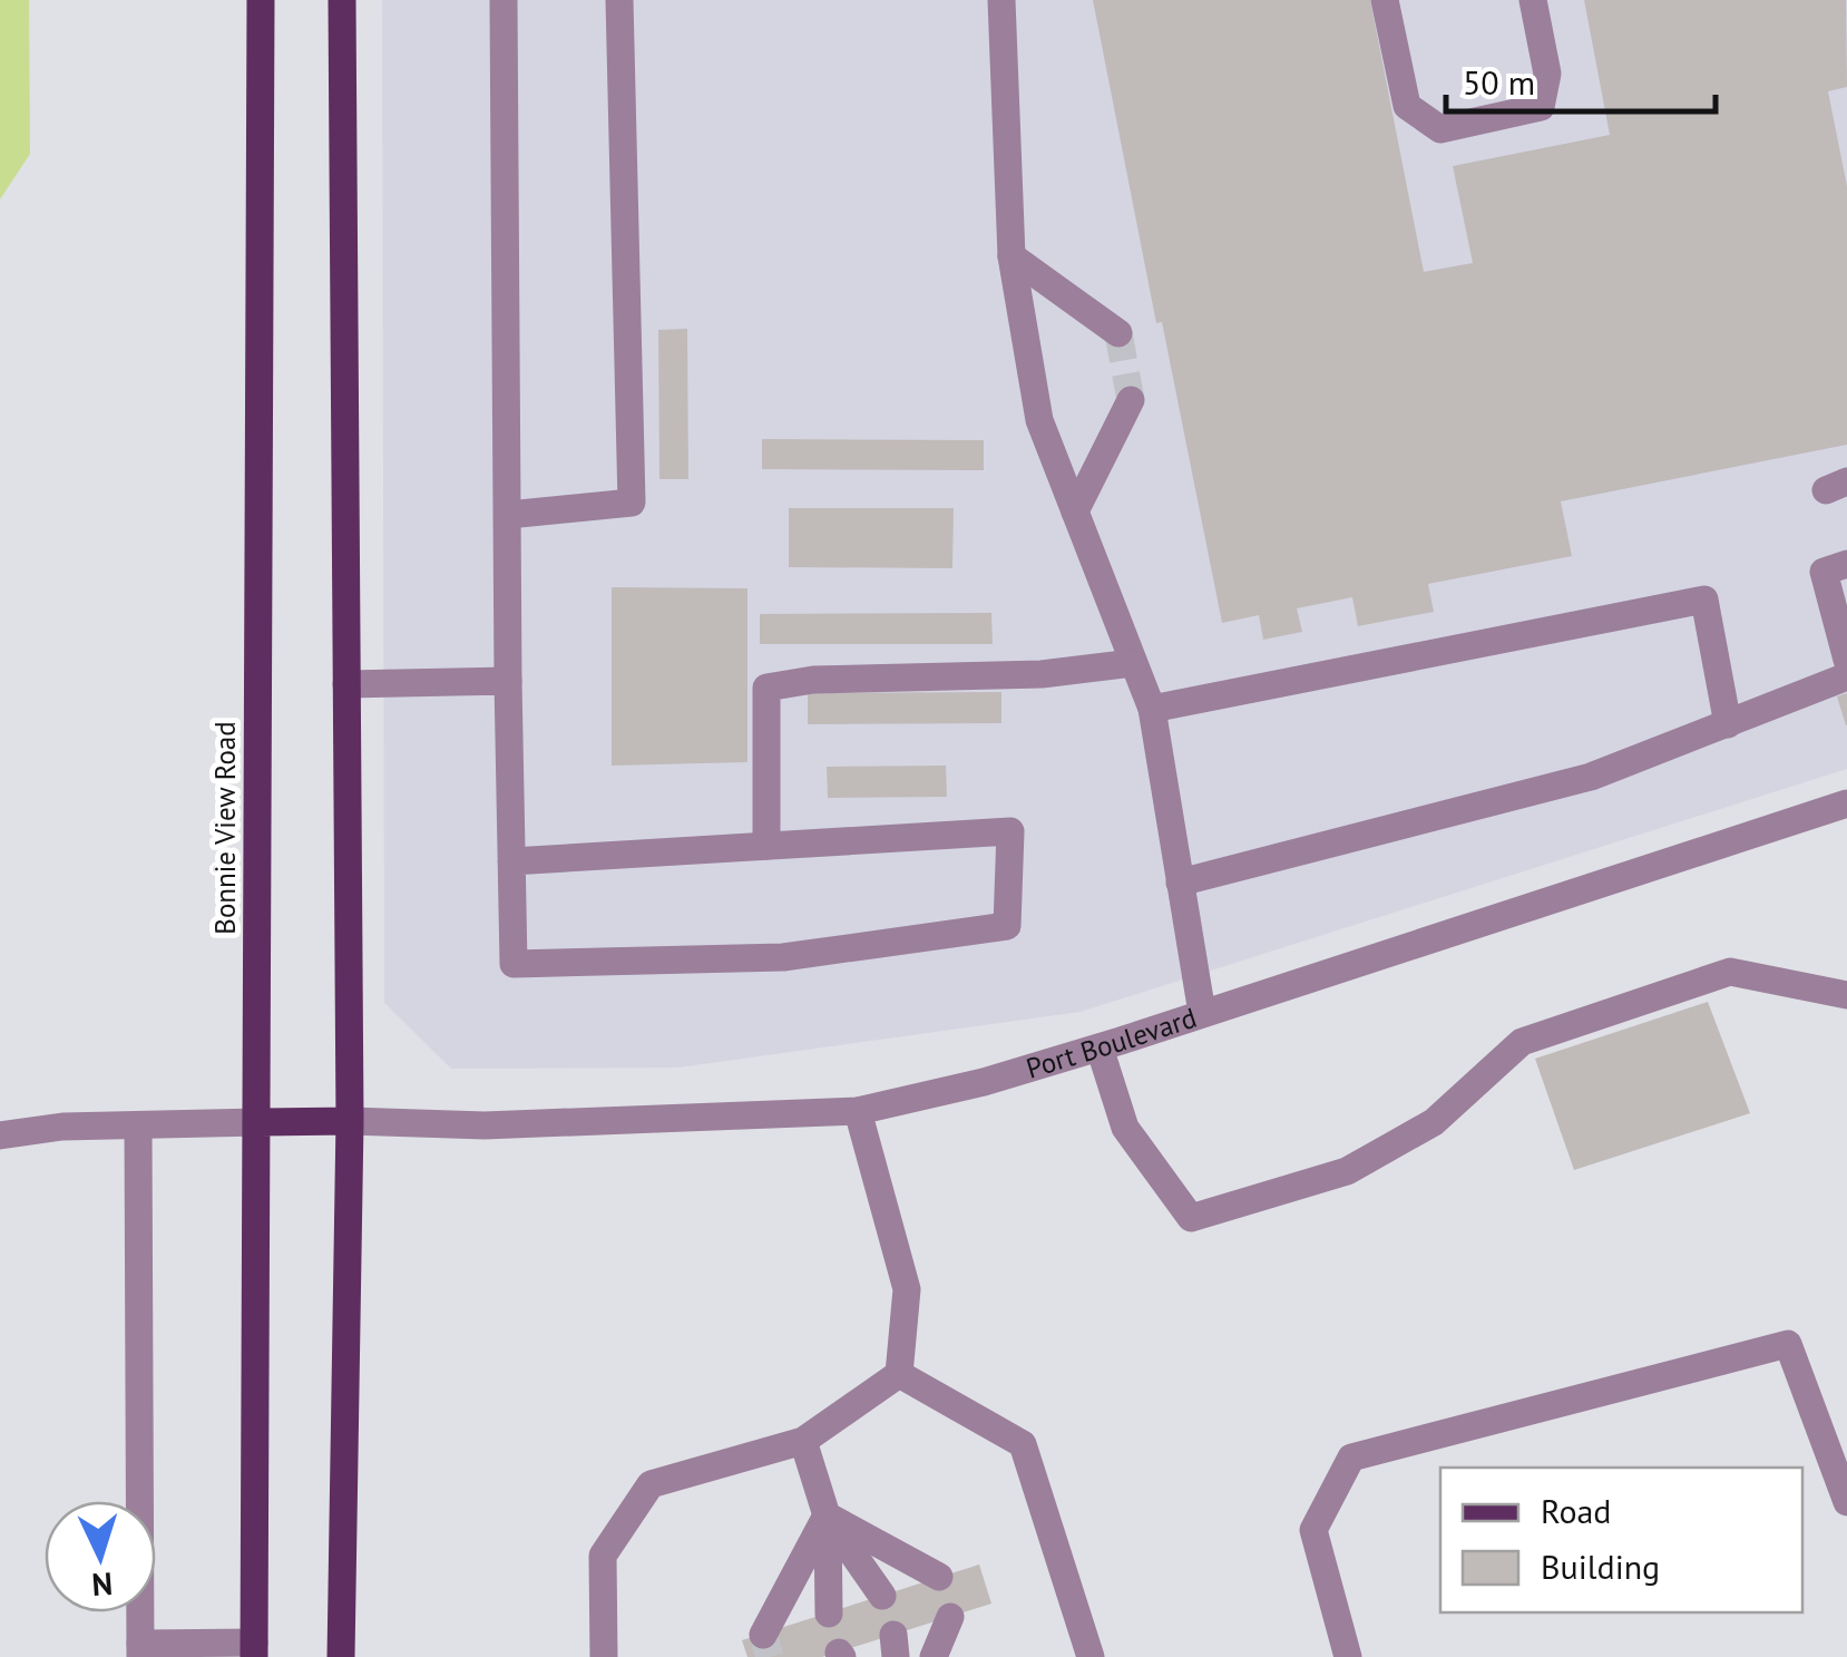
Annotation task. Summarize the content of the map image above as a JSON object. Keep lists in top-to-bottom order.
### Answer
{
  "streets": {
    "main road": ["Bonnie View Road"],
    "street": ["Port Boulevard"]
  },
  "legend": ["Road", "Building"],
  "scale_bar": "50 m",
  "north": "bottom"
}
